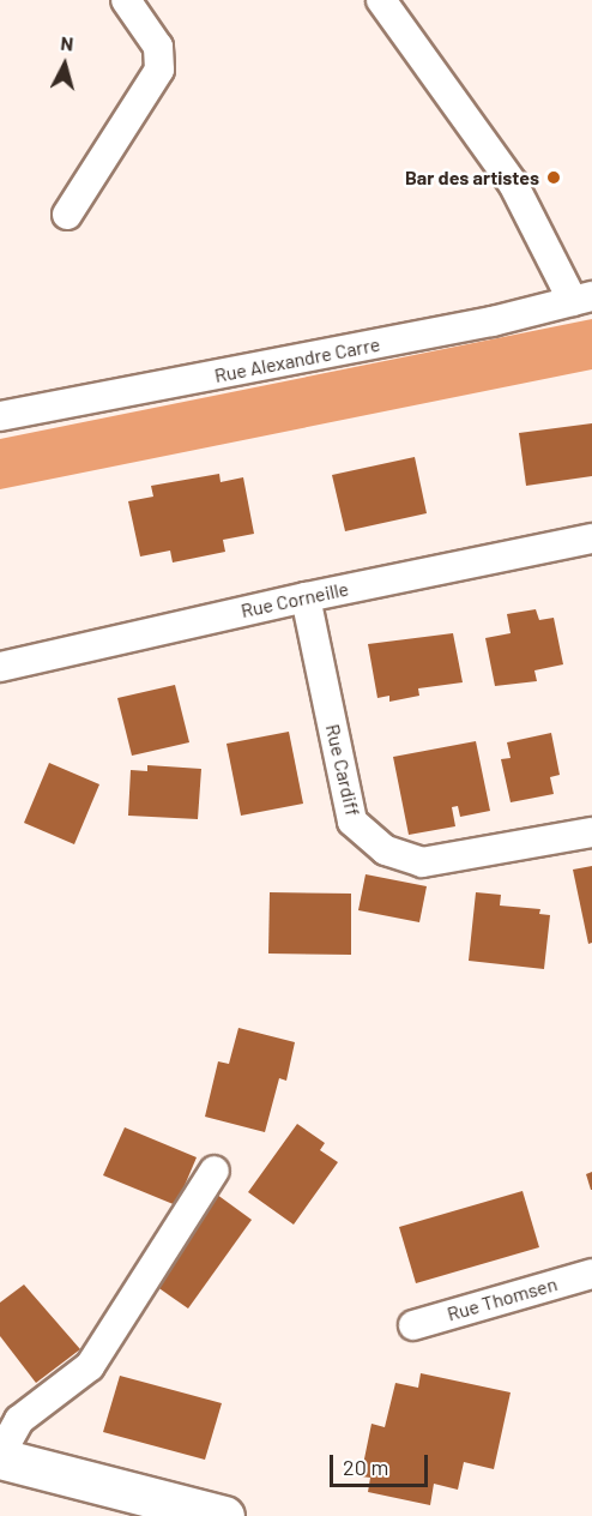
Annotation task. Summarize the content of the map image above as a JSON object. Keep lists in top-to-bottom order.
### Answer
{
  "streets": {
    "street": [
      "Rue Alexandre Carre",
      "Rue Corneille",
      "Rue Cardiff",
      "Rue Thomsen"
    ]
  },
  "crossings": [
    ["Rue Corneille", "Rue Cardiff"]
  ],
  "places": ["Bar des artistes"],
  "scale_bar": "20 m",
  "north": "top"
}
